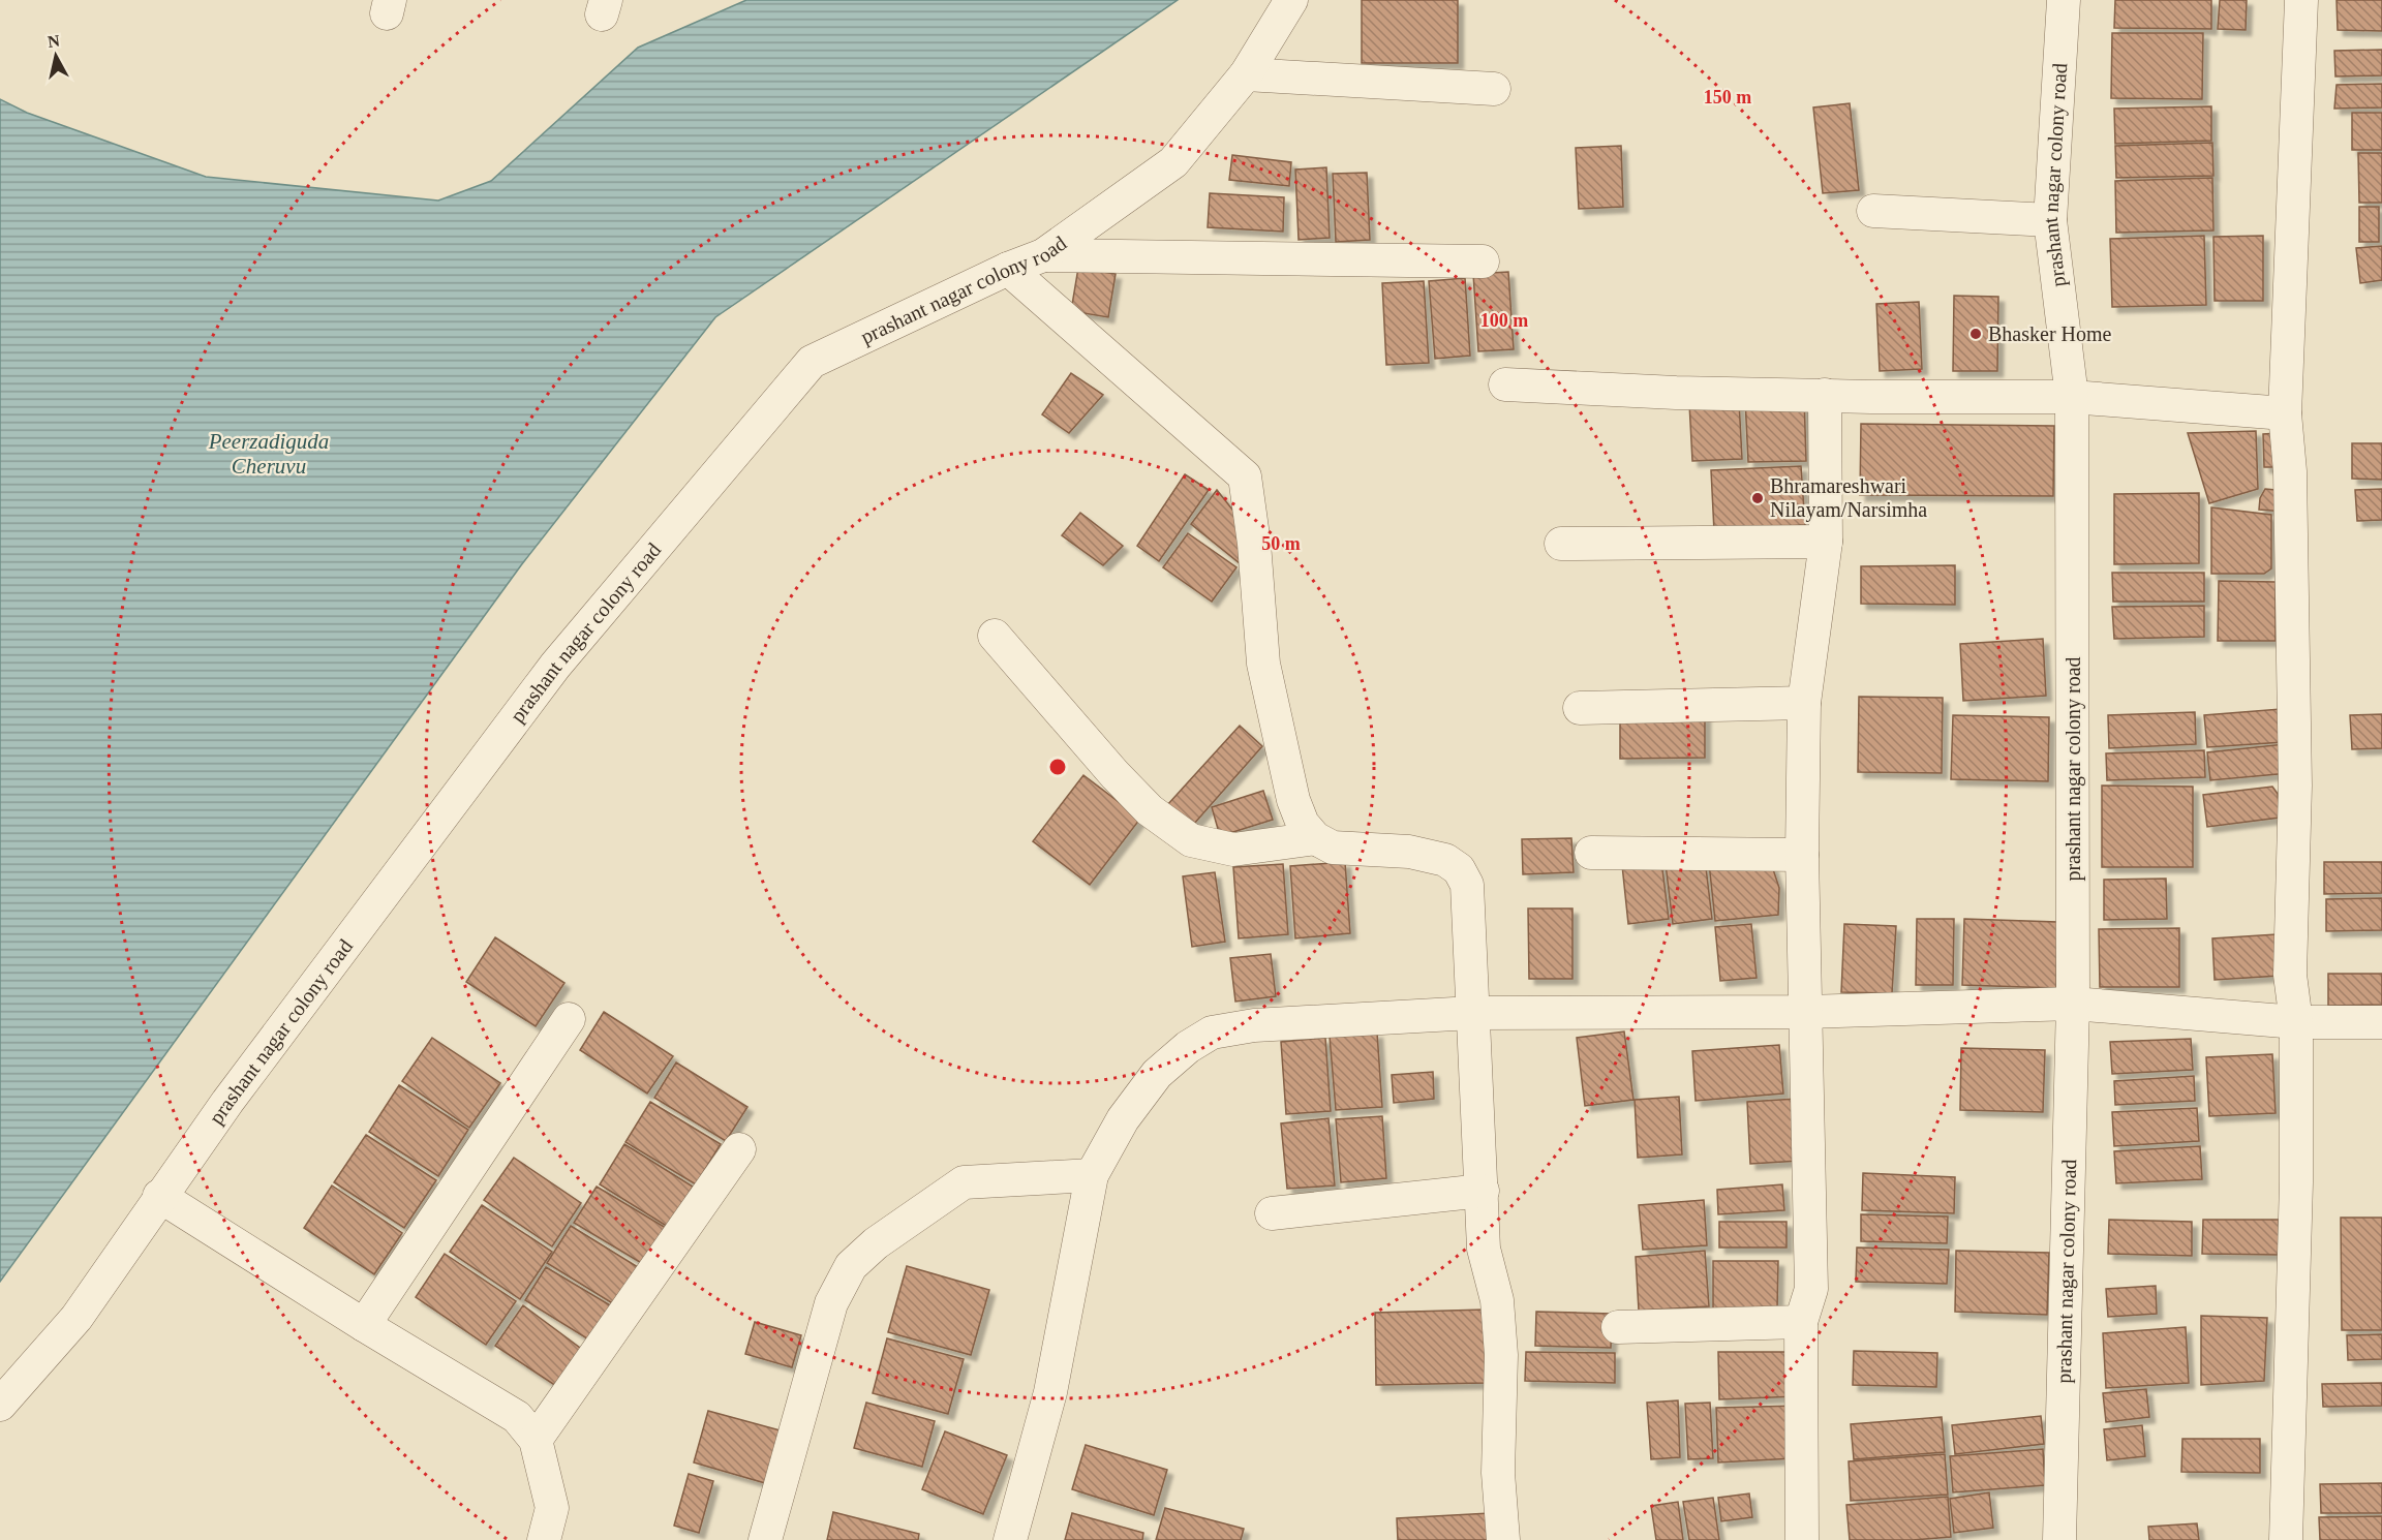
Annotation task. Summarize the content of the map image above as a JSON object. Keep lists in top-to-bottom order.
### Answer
{
  "streets": {
    "street": ["prashant nagar colony road"]
  },
  "water": ["Peerzadiguda Cheruvu"],
  "places": ["Bhasker Home", "Bhramareshwari Nilayam/Narsimha"],
  "north": "top",
  "rings": ["150 m", "100 m", "50 m"]
}
